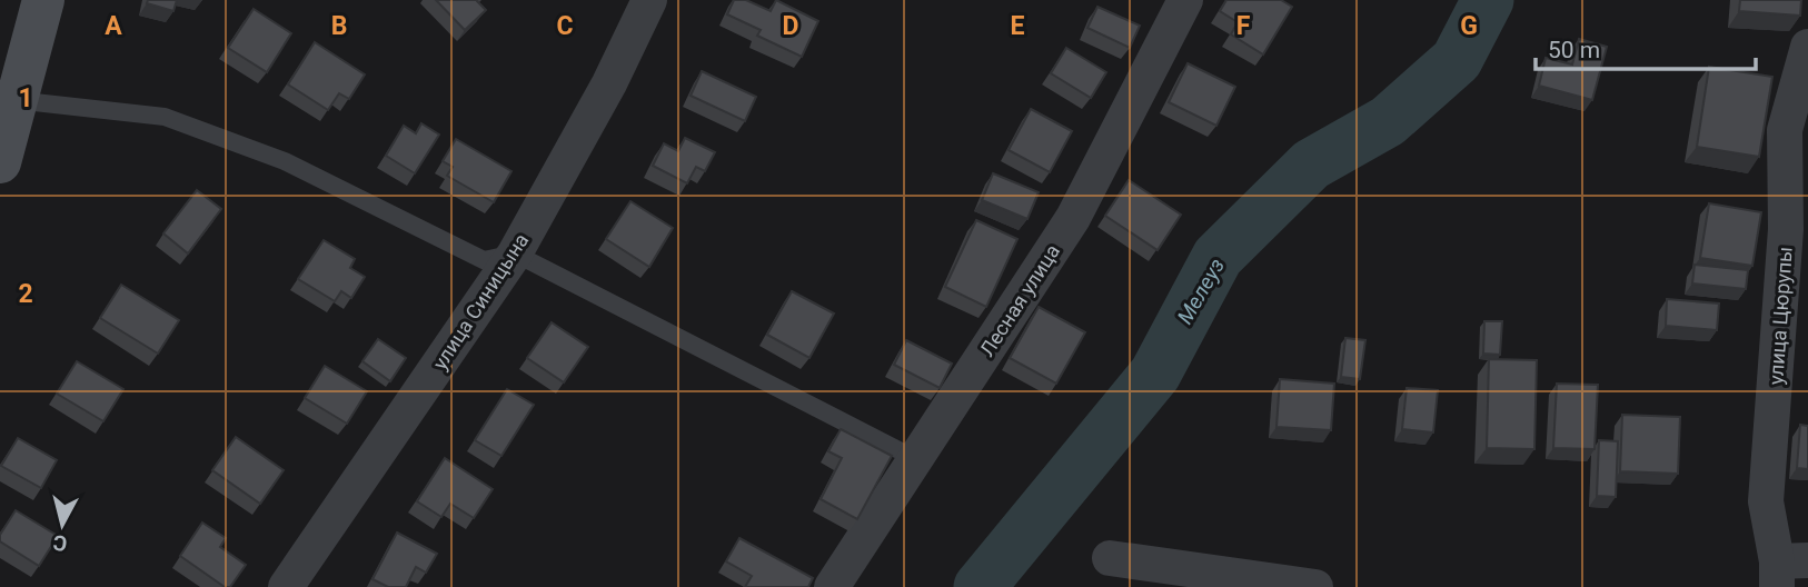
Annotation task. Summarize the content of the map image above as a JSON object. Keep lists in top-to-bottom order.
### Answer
{
  "streets": {
    "street": ["Лесная улица", "улица Синицына", "улица Цюрупы"]
  },
  "water": ["Мелеуз"],
  "scale_bar": "50 m",
  "north": "bottom",
  "grid": {
    "columns": [
      "A",
      "B",
      "C",
      "D",
      "E",
      "F",
      "G"
    ],
    "rows": ["1", "2"]
  }
}
